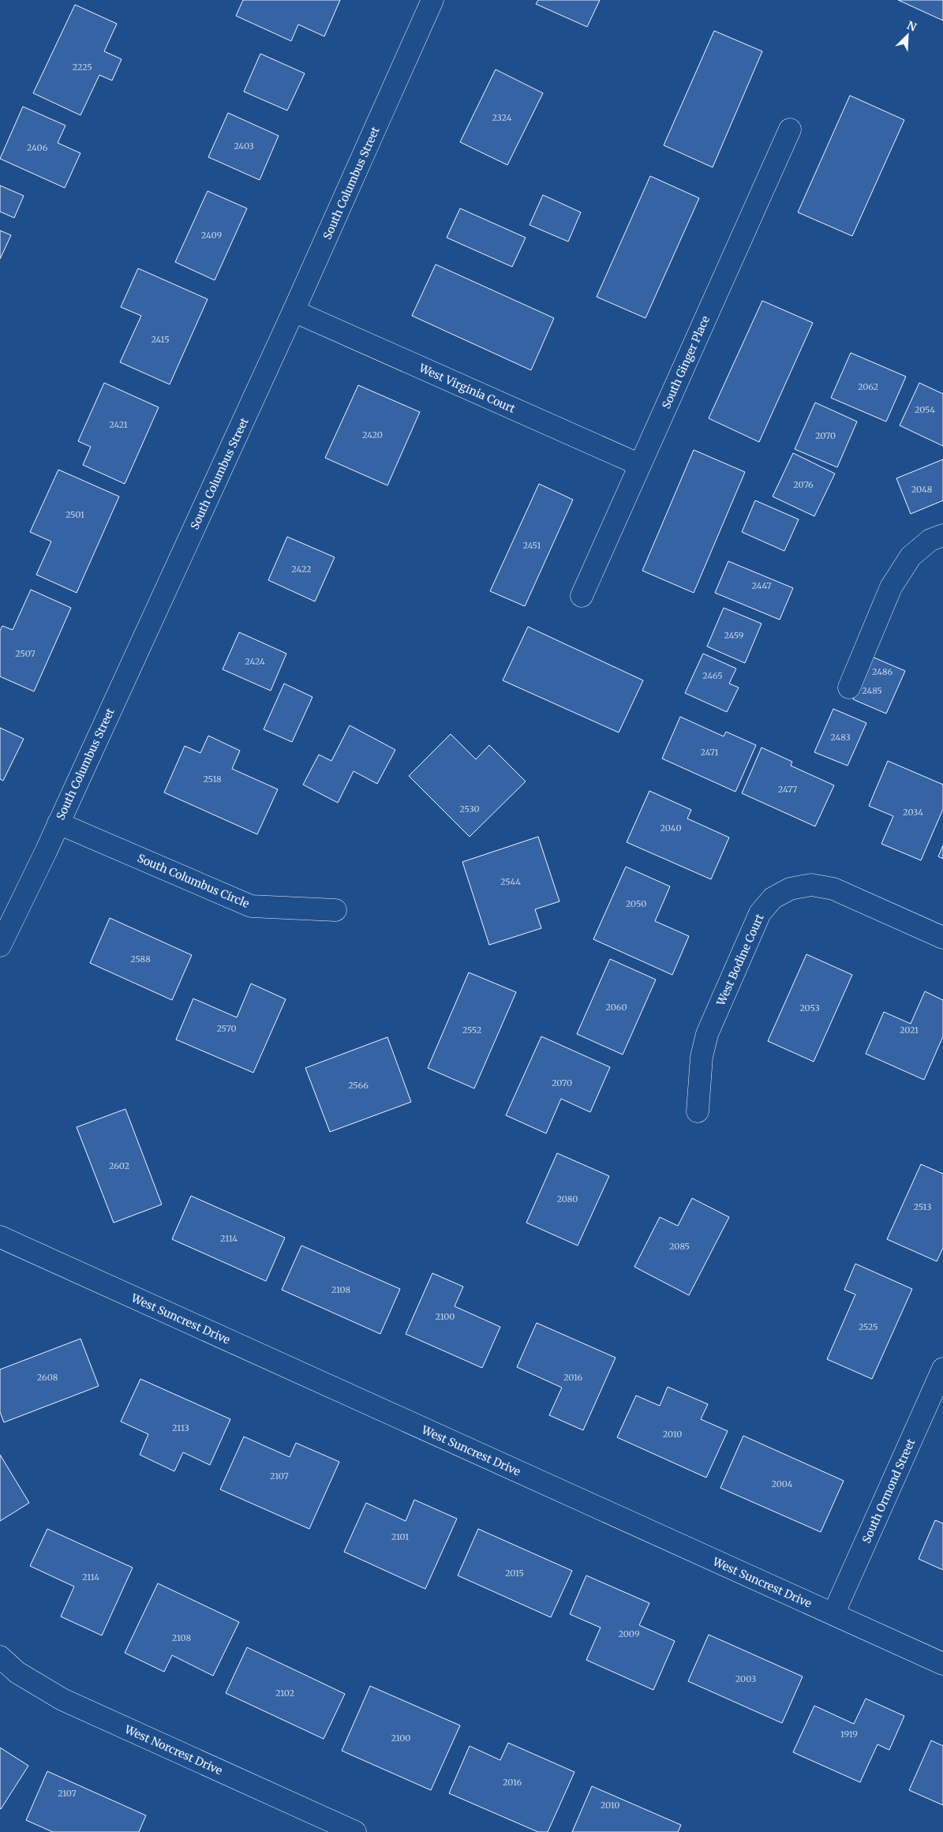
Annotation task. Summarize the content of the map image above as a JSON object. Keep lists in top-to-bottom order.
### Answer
{
  "streets": {
    "street": [
      "South Columbus Street",
      "South Ginger Place",
      "West Virginia Court",
      "South Columbus Circle",
      "West Bodine Court",
      "West Suncrest Drive",
      "South Ormond Street",
      "West Norcrest Drive"
    ]
  },
  "crossings": [
    ["South Columbus Street", "West Virginia Court"],
    ["South Columbus Street", "South Columbus Circle"],
    ["South Ginger Place", "West Virginia Court"],
    ["West Suncrest Drive", "South Ormond Street"]
  ],
  "house_numbers": [
    "2225",
    "2324",
    "2403",
    "2406",
    "2409",
    "2415",
    "2062",
    "2054",
    "2421",
    "2420",
    "2070",
    "2076",
    "2048",
    "2501",
    "2451",
    "2422",
    "2447",
    "2459",
    "2507",
    "2424",
    "2486",
    "2465",
    "2485",
    "2483",
    "2471",
    "2518",
    "2477",
    "2530",
    "2034",
    "2040",
    "2544",
    "2050",
    "2588",
    "2060",
    "2053",
    "2570",
    "2552",
    "2021",
    "2070",
    "2566",
    "2602",
    "2080",
    "2513",
    "2114",
    "2085",
    "2108",
    "2100",
    "2525",
    "2608",
    "2016",
    "2113",
    "2010",
    "2107",
    "2004",
    "2101",
    "2015",
    "2114",
    "2009",
    "2108",
    "2003",
    "2102",
    "1919",
    "2100",
    "2016",
    "2107",
    "2010"
  ],
  "north": "top right"
}
